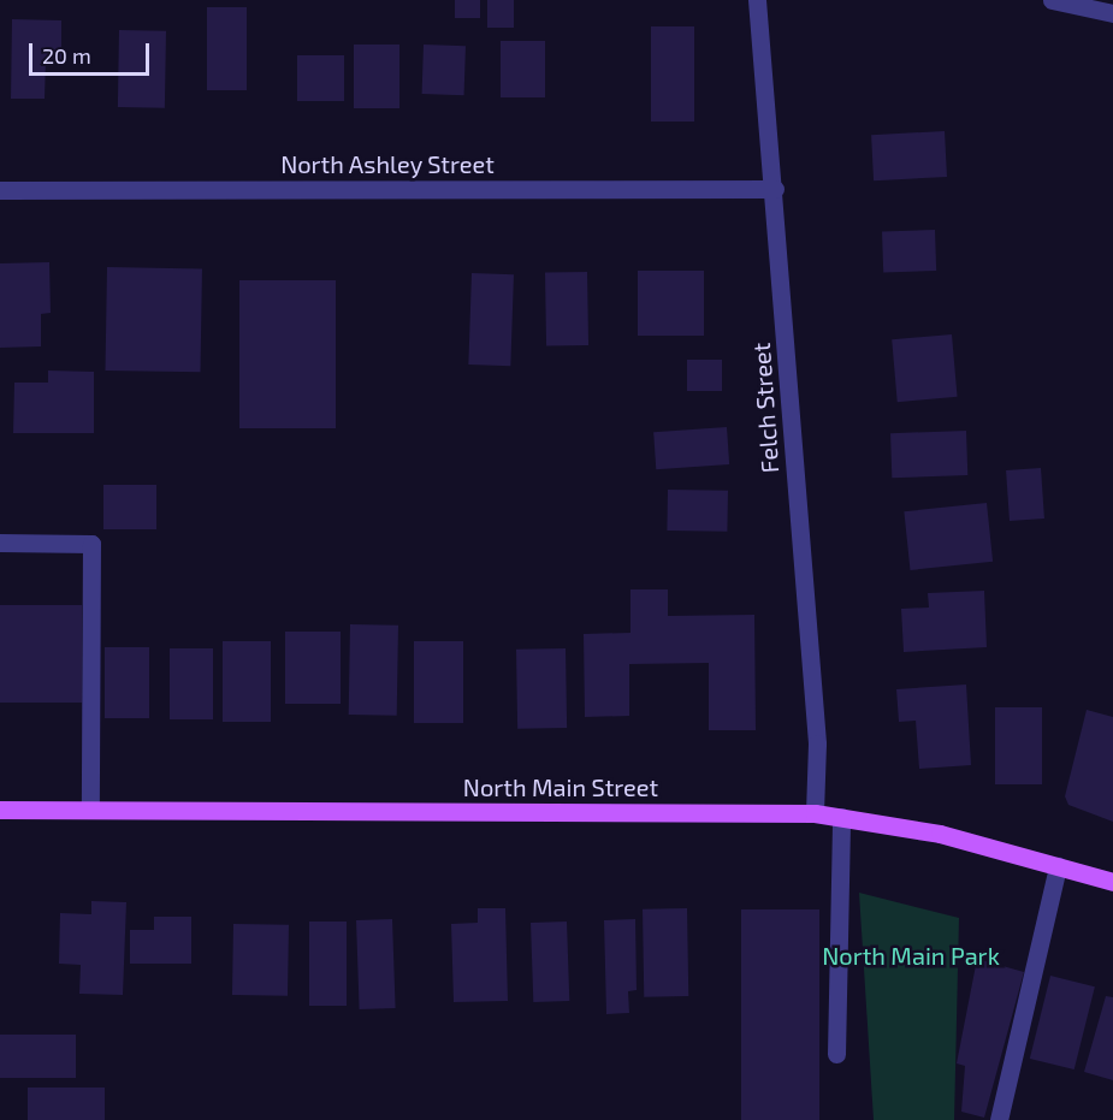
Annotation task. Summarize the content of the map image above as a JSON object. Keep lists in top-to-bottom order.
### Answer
{
  "streets": {
    "main road": ["North Main Street"],
    "street": ["North Ashley Street", "Felch Street"]
  },
  "crossings": [
    ["North Ashley Street", "Felch Street"],
    ["Felch Street", "North Main Street"]
  ],
  "parks": ["North Main Park"],
  "scale_bar": "20 m"
}
